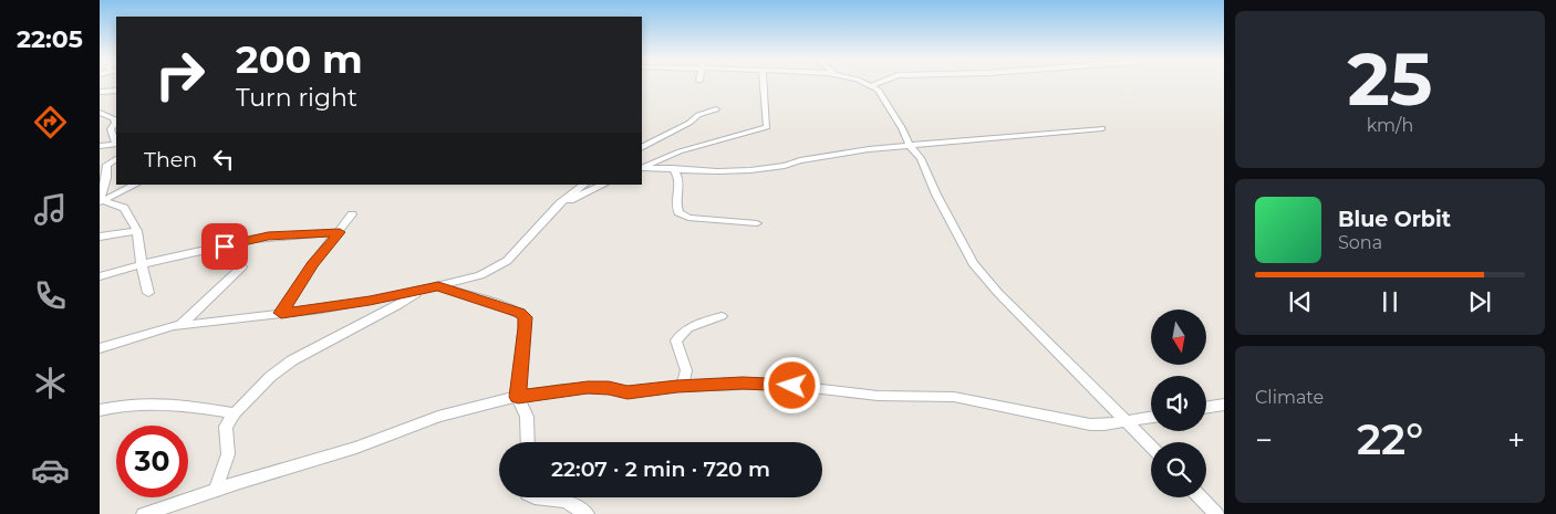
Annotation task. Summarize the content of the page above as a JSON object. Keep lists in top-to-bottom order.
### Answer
{
  "north": "bottom",
  "page": {
    "tabs": "22:05",
    "tile": [
      ["25", "km/h"],
      "Climate"
    ],
    "turn": ["200 m", "Turn right"],
    "then": "Then",
    "song": ["Blue Orbit", "Sona"],
    "heat": ["−", "22°", "+"],
    "limit": "30",
    "trip": "22:07 · 2 min · 720 m"
  }
}
